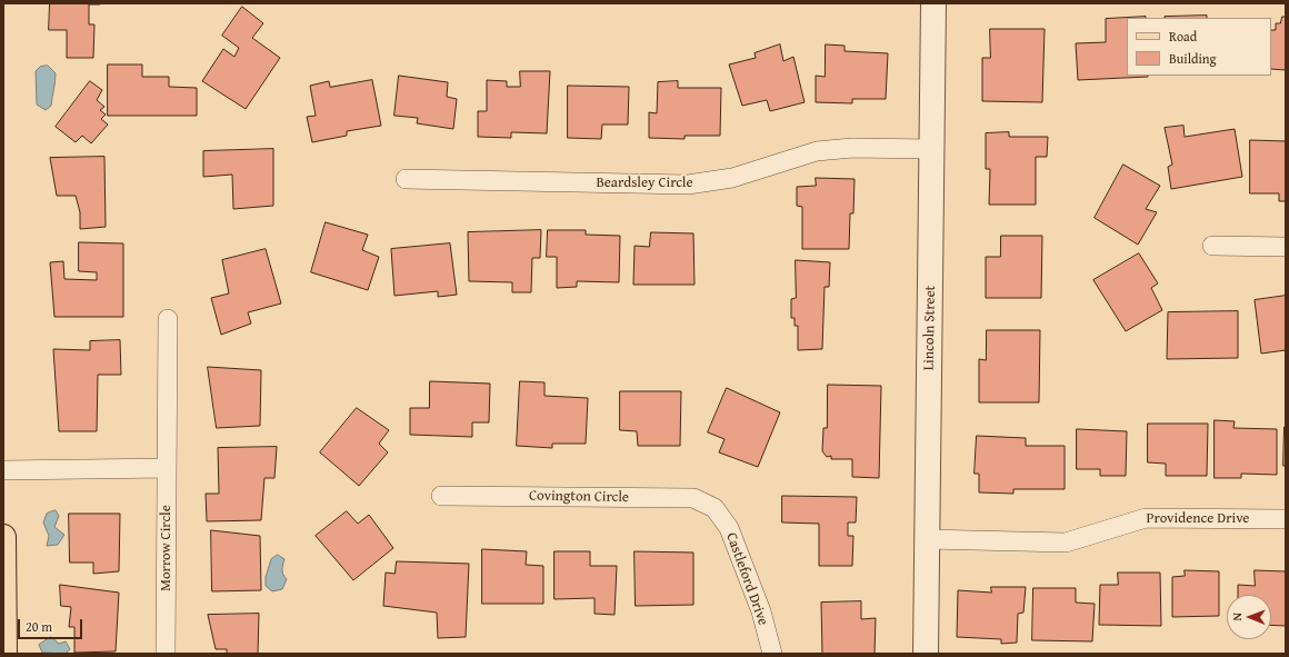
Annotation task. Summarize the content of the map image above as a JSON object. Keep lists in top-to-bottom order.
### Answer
{
  "streets": {
    "street": [
      "Beardsley Circle",
      "Lincoln Street",
      "Covington Circle",
      "Providence Drive",
      "Morrow Circle",
      "Castleford Drive"
    ]
  },
  "crossings": [
    ["Beardsley Circle", "Lincoln Street"],
    ["Lincoln Street", "Providence Drive"],
    ["Covington Circle", "Castleford Drive"]
  ],
  "legend": ["Road", "Building"],
  "scale_bar": "20 m",
  "north": "left"
}
